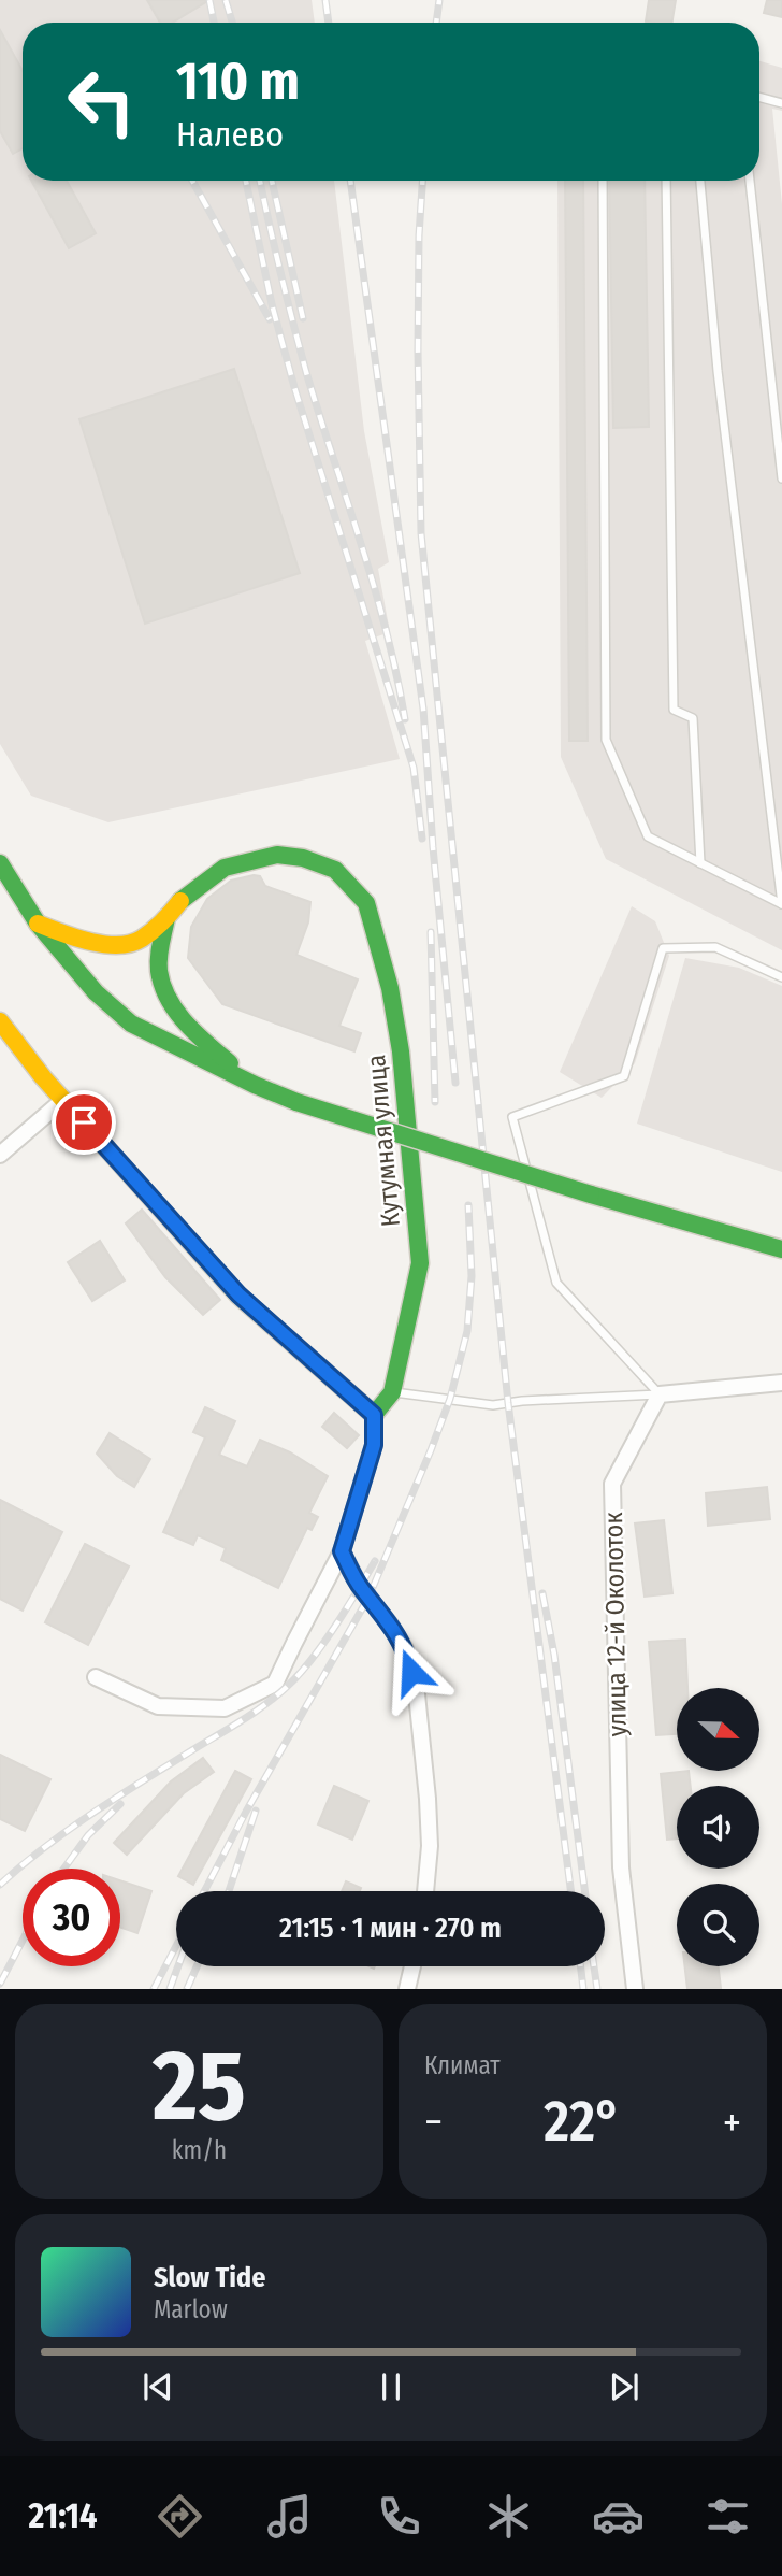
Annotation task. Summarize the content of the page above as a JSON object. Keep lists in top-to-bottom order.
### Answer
{
  "streets": {
    "street": ["Кутумная улица", "улица 12-й Околоток"]
  },
  "north": "right",
  "page": {
    "turn": ["110 m", "Налево"],
    "limit": "30",
    "trip": "21:15 · 1 мин · 270 m",
    "tile": [
      ["25", "km/h"],
      "Климат"
    ],
    "heat": ["−", "22°", "+"],
    "song": ["Slow Tide", "Marlow"],
    "tabs": "21:14"
  }
}
